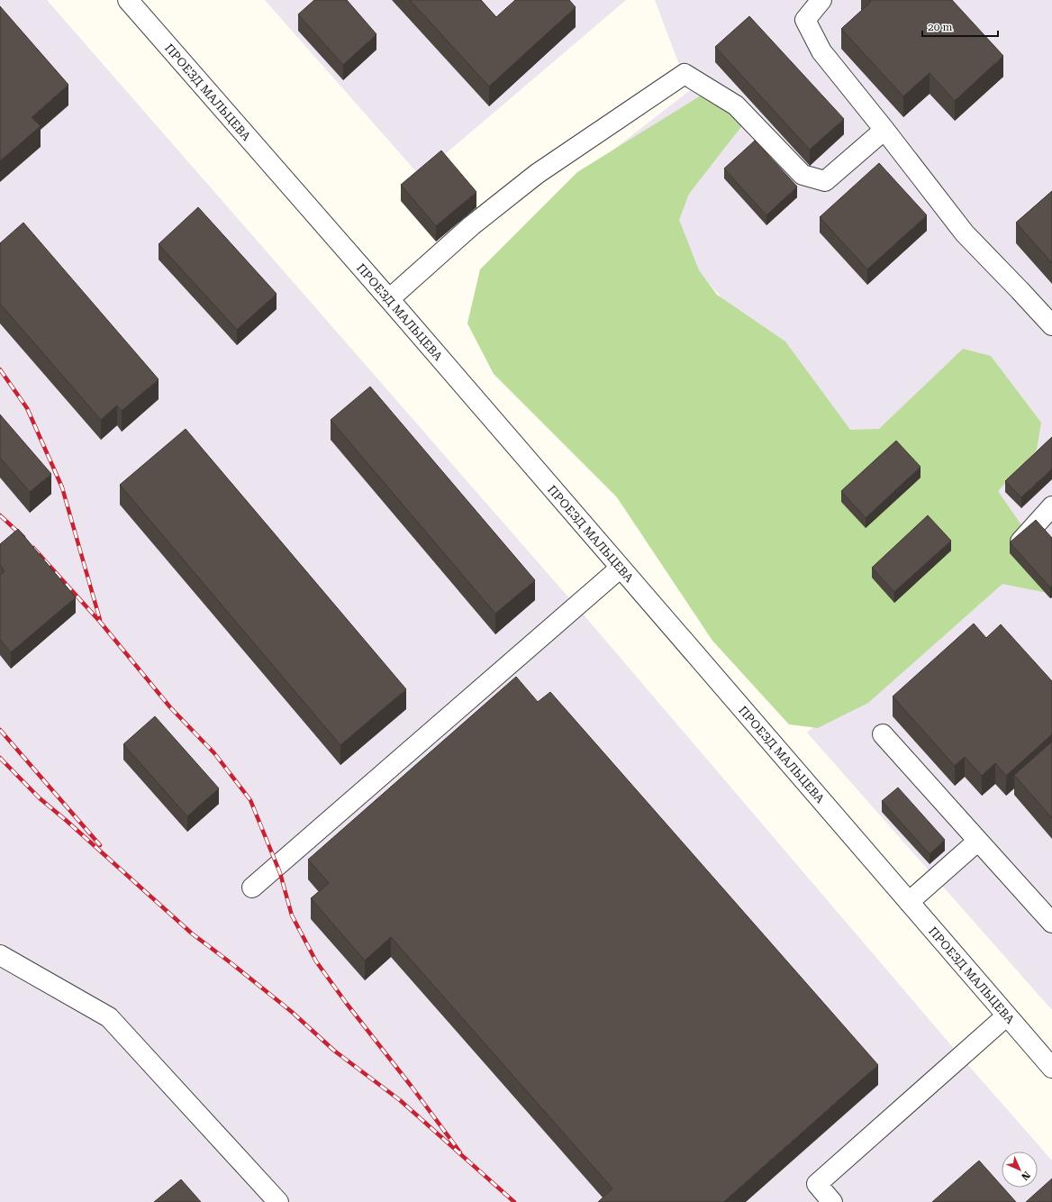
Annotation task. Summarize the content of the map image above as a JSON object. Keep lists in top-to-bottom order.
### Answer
{
  "streets": {
    "street": ["ПРОЕЗД МАЛЬЦЕВА"]
  },
  "scale_bar": "20 m",
  "north": "bottom right"
}
